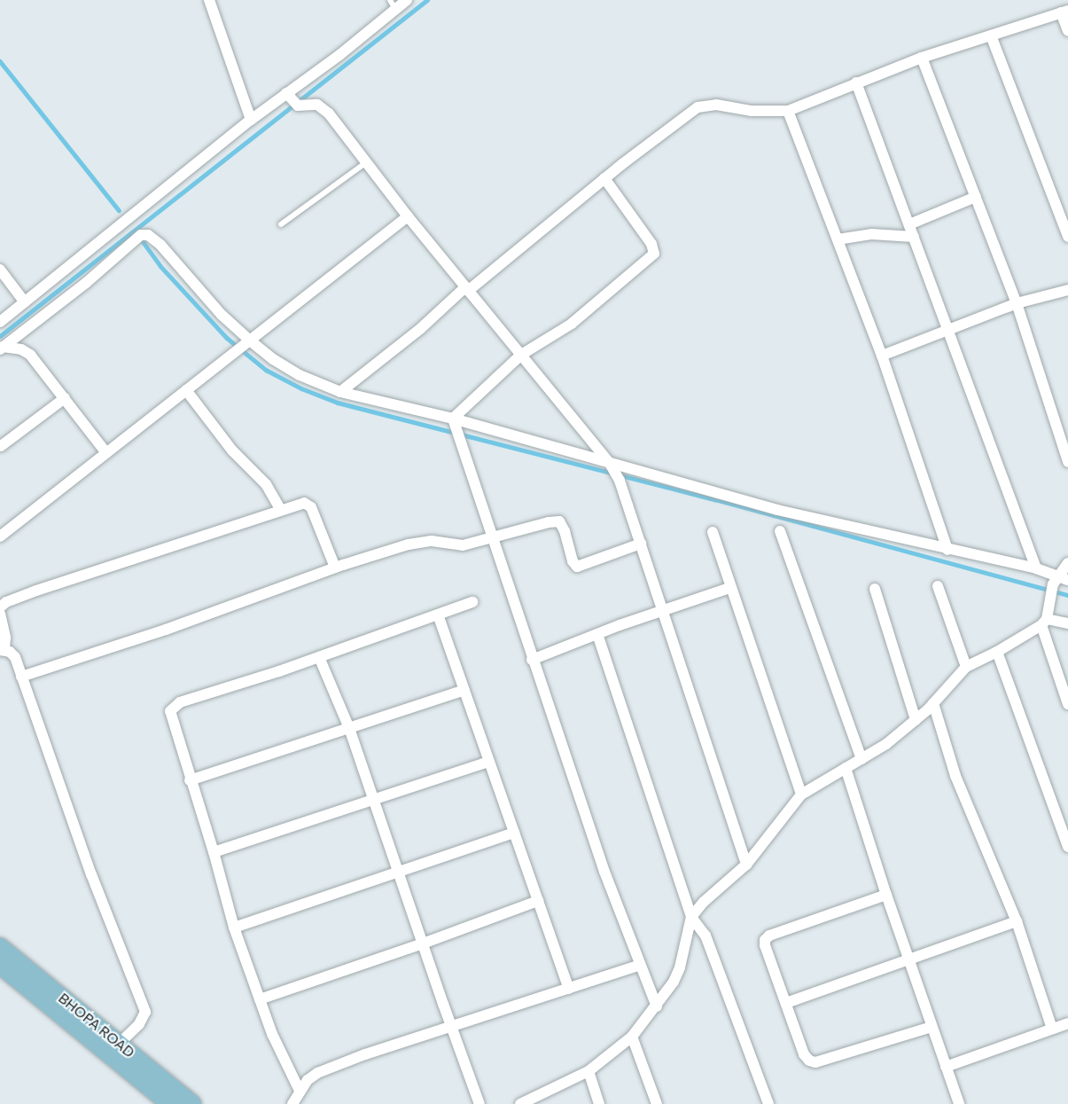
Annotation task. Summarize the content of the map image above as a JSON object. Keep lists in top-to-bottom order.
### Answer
{
  "streets": {
    "main road": ["BHOPA ROAD"]
  }
}
